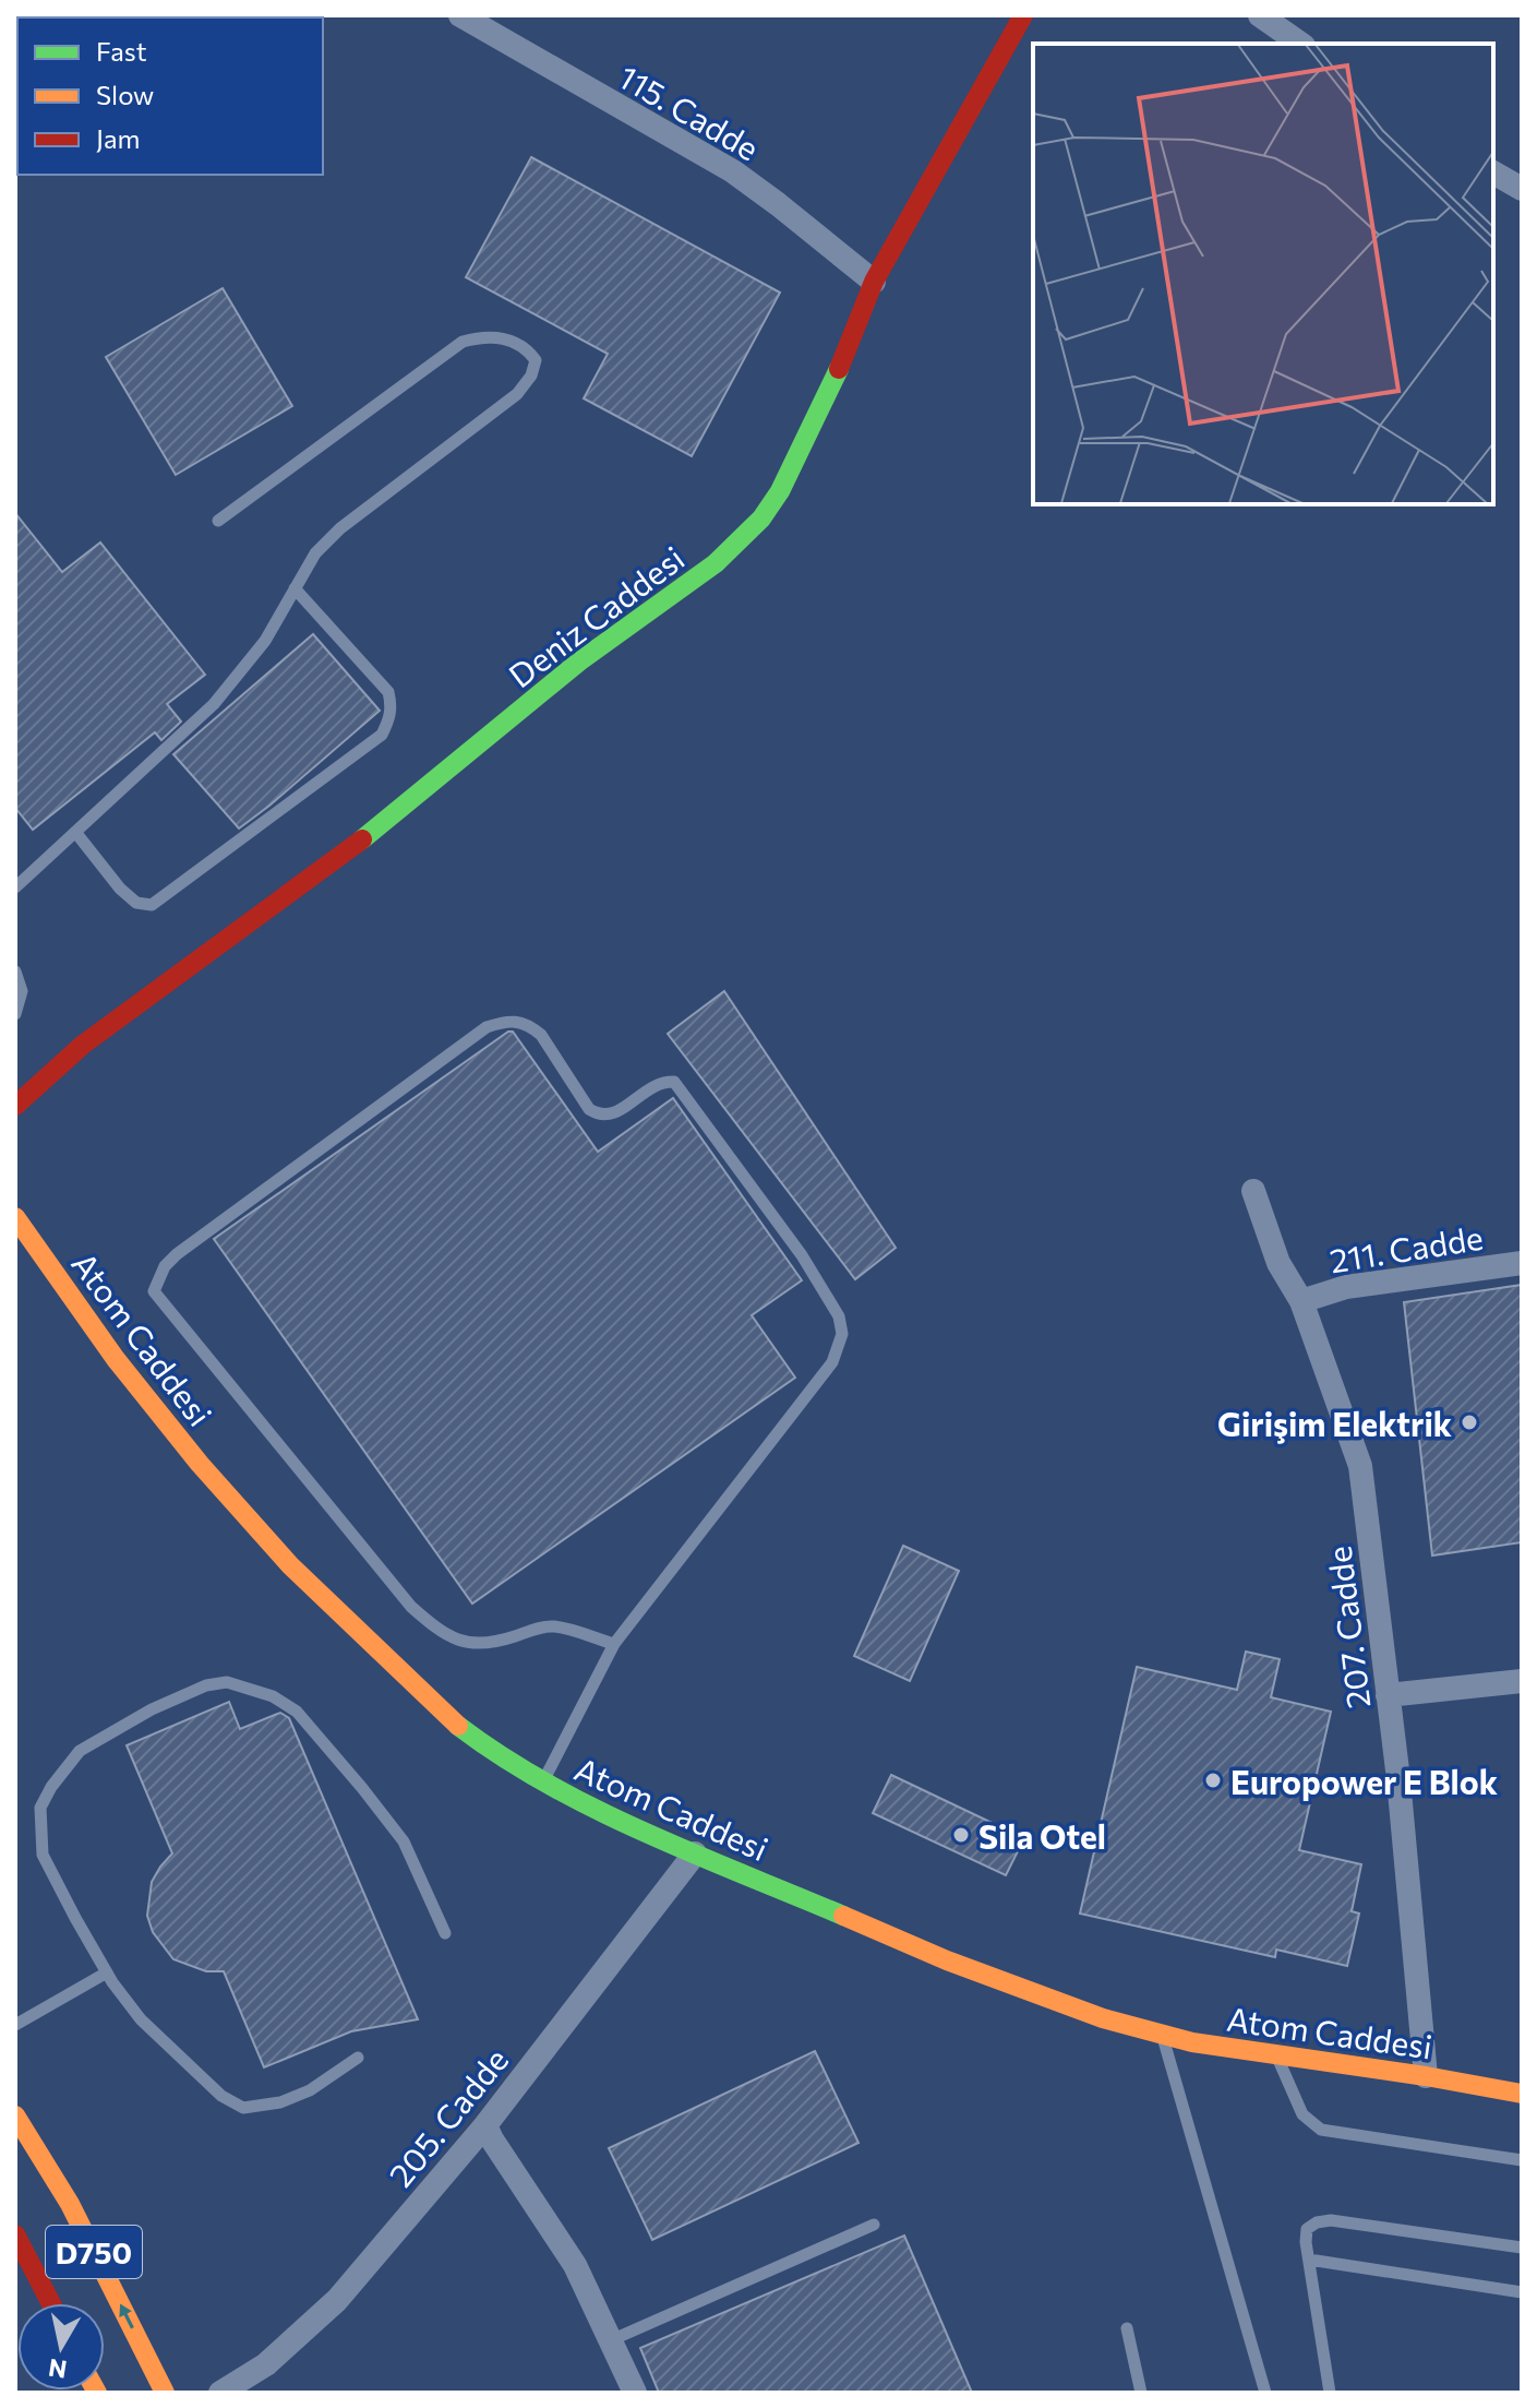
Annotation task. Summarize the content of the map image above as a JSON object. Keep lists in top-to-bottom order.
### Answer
{
  "streets": {
    "main road": ["Deniz Caddesi", "Atom Caddesi", "D750"],
    "street": [
      "115. Cadde",
      "211. Cadde",
      "207. Cadde",
      "205. Cadde"
    ]
  },
  "crossings": [
    ["115. Cadde", "Deniz Caddesi"],
    ["211. Cadde", "207. Cadde"],
    ["Atom Caddesi", "207. Cadde"],
    ["Atom Caddesi", "205. Cadde"]
  ],
  "places": ["Girişim Elektrik", "Europower E Blok", "Sila Otel"],
  "legend": ["Fast", "Slow", "Jam"],
  "north": "bottom"
}
